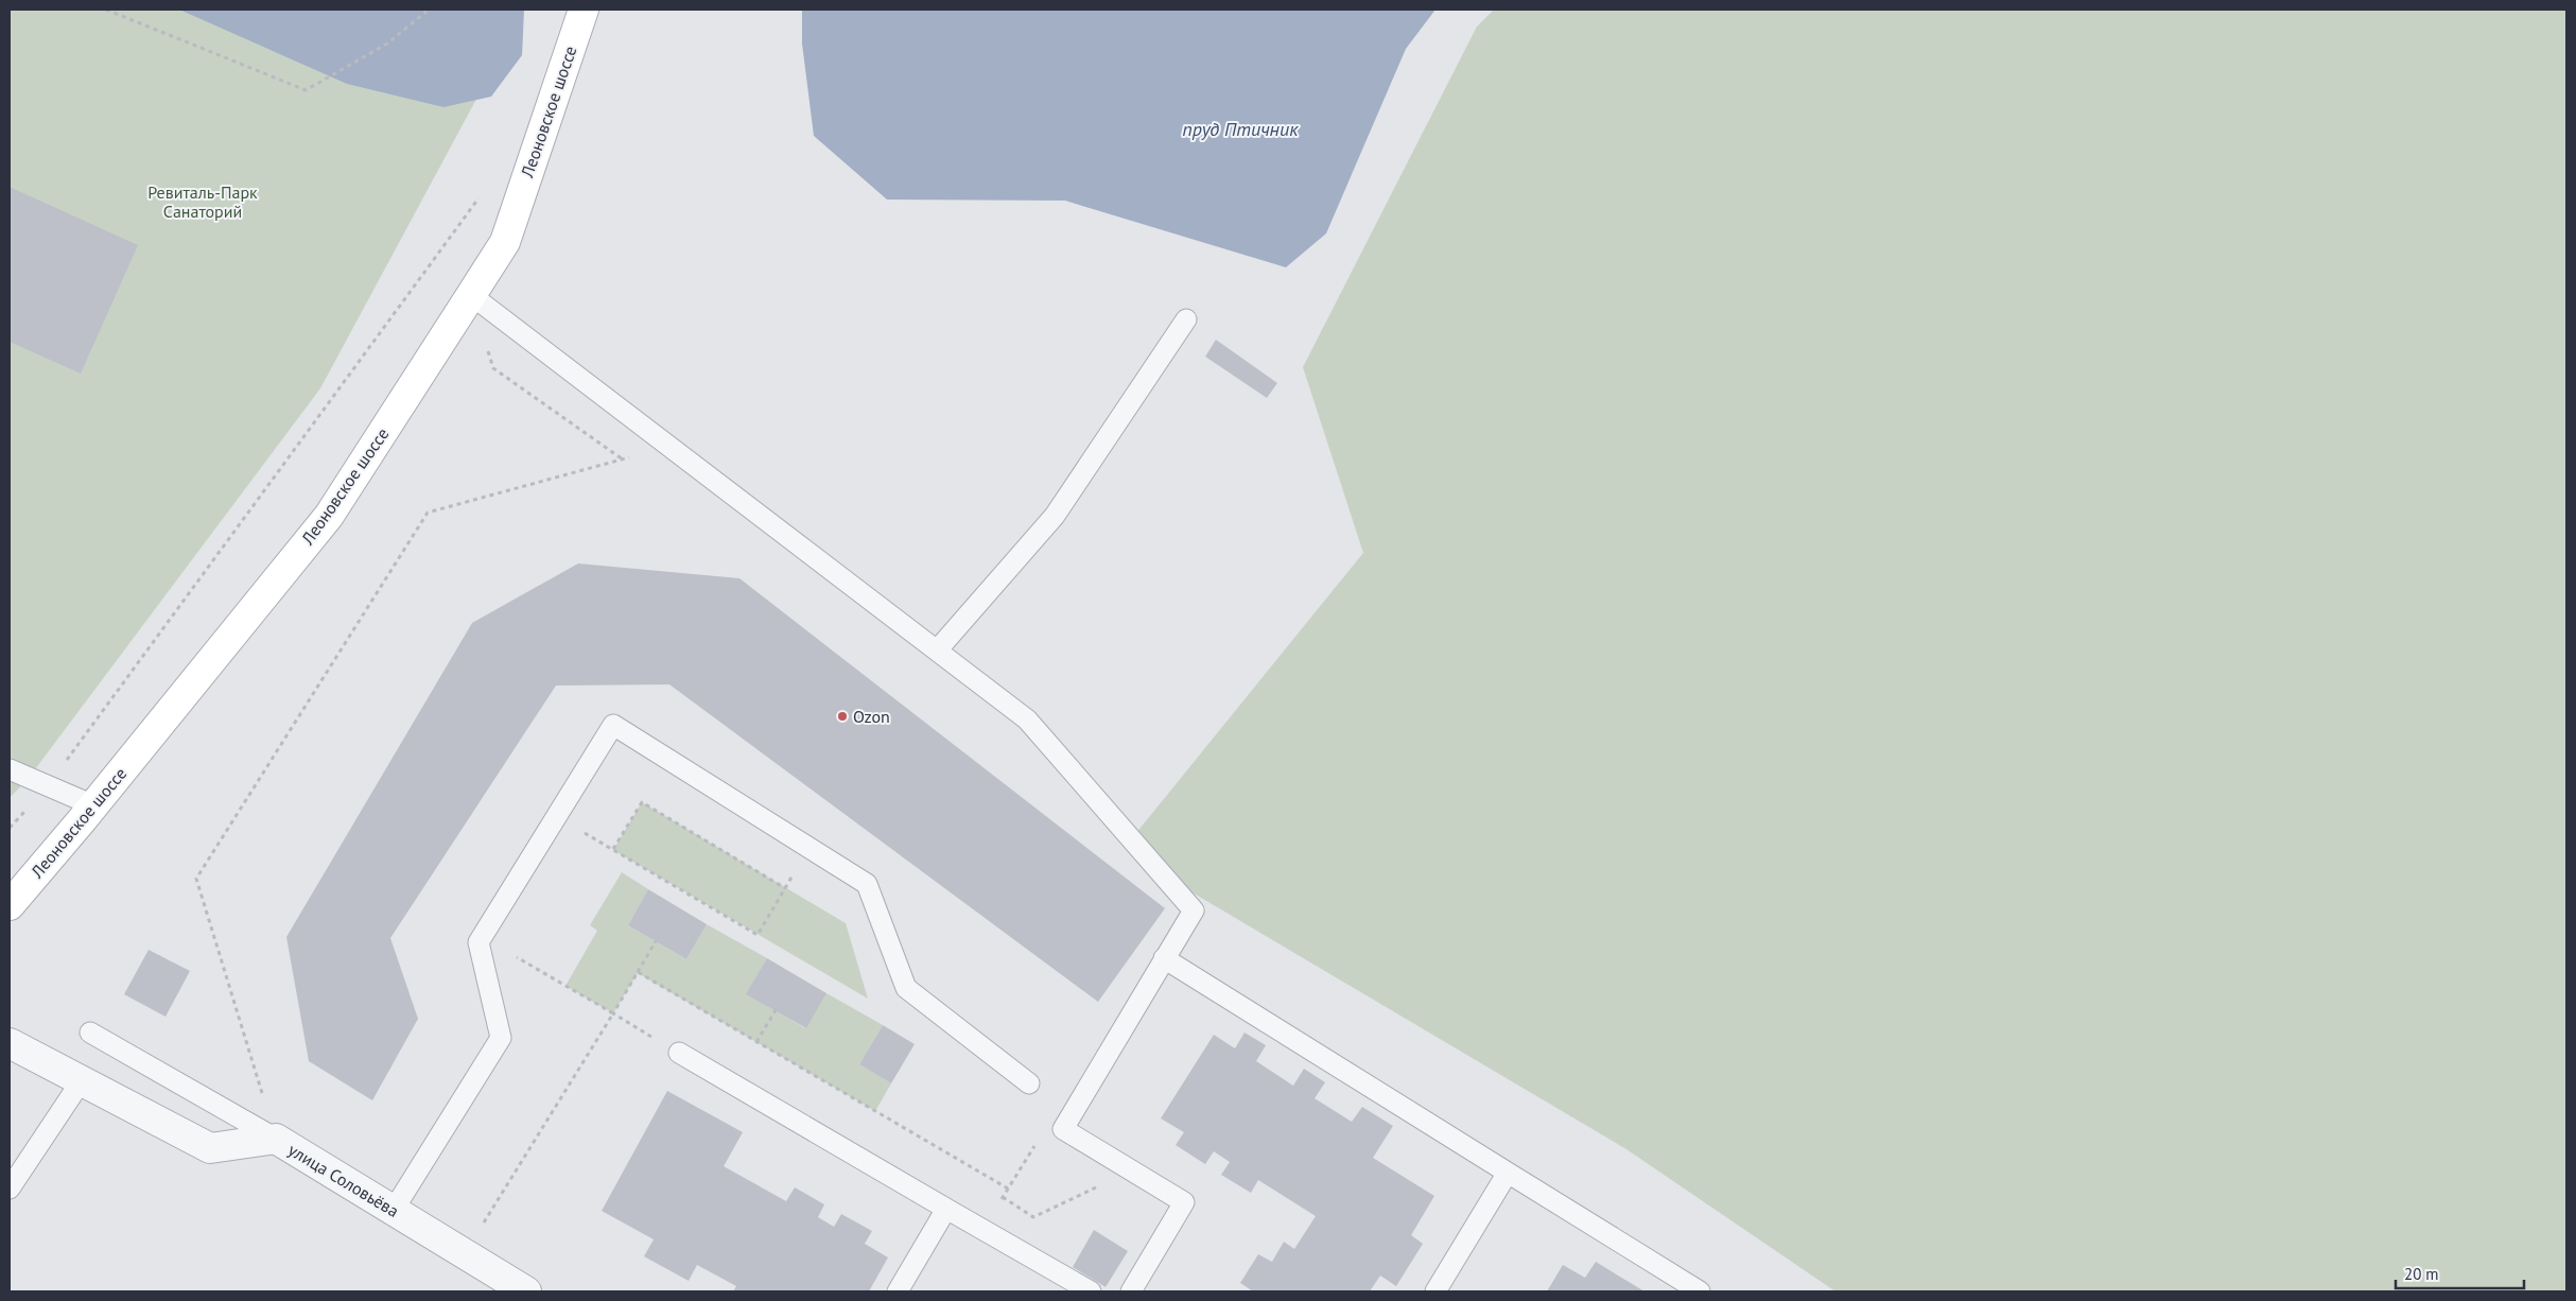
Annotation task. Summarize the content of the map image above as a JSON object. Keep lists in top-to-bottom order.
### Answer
{
  "streets": {
    "main road": ["Леоновское шоссе"],
    "street": ["улица Соловьёва"]
  },
  "water": ["пруд Птичник"],
  "parks": ["Ревиталь-Парк Санаторий"],
  "places": ["Ozon"],
  "scale_bar": "20 m"
}
